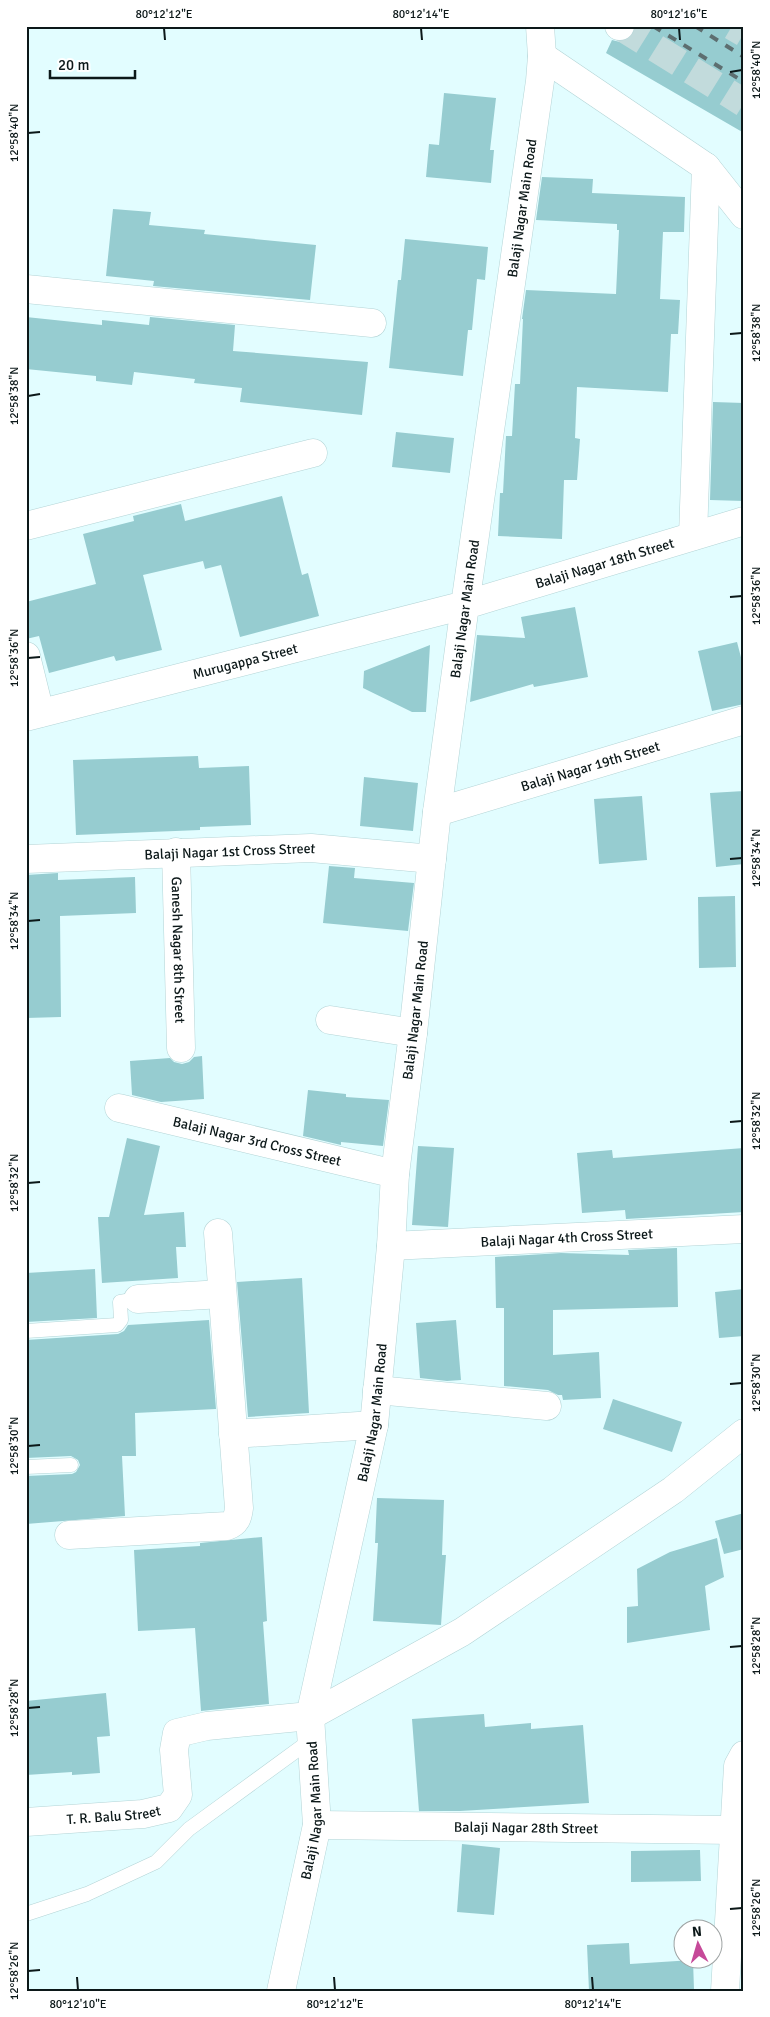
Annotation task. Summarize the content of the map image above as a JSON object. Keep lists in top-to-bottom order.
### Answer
{
  "streets": {
    "street": [
      "Balaji Nagar Main Road",
      "Balaji Nagar 18th Street",
      "Murugappa Street",
      "Balaji Nagar 19th Street",
      "Balaji Nagar 1st Cross Street",
      "Ganesh Nagar 8th Street",
      "Balaji Nagar 3rd Cross Street",
      "Balaji Nagar 4th Cross Street",
      "T. R. Balu Street",
      "Balaji Nagar 28th Street"
    ]
  },
  "crossings": [
    ["Balaji Nagar Main Road", "Balaji Nagar 18th Street"],
    ["Balaji Nagar Main Road", "Murugappa Street"],
    ["Balaji Nagar Main Road", "Balaji Nagar 19th Street"],
    ["Balaji Nagar Main Road", "Balaji Nagar 1st Cross Street"],
    ["Balaji Nagar Main Road", "Balaji Nagar 3rd Cross Street"],
    ["Balaji Nagar Main Road", "Balaji Nagar 4th Cross Street"],
    ["Balaji Nagar Main Road", "T. R. Balu Street"],
    ["Balaji Nagar Main Road", "Balaji Nagar 28th Street"],
    ["Balaji Nagar 18th Street", "Murugappa Street"],
    ["Balaji Nagar 1st Cross Street", "Ganesh Nagar 8th Street"]
  ],
  "scale_bar": "20 m",
  "north": "top",
  "coordinates": [
    "80°12'12\"E",
    "80°12'14\"E",
    "80°12'16\"E",
    "12°58'40\"N",
    "12°58'38\"N",
    "12°58'36\"N",
    "12°58'34\"N",
    "12°58'32\"N",
    "12°58'30\"N",
    "12°58'28\"N",
    "12°58'26\"N",
    "80°12'10\"E"
  ]
}
